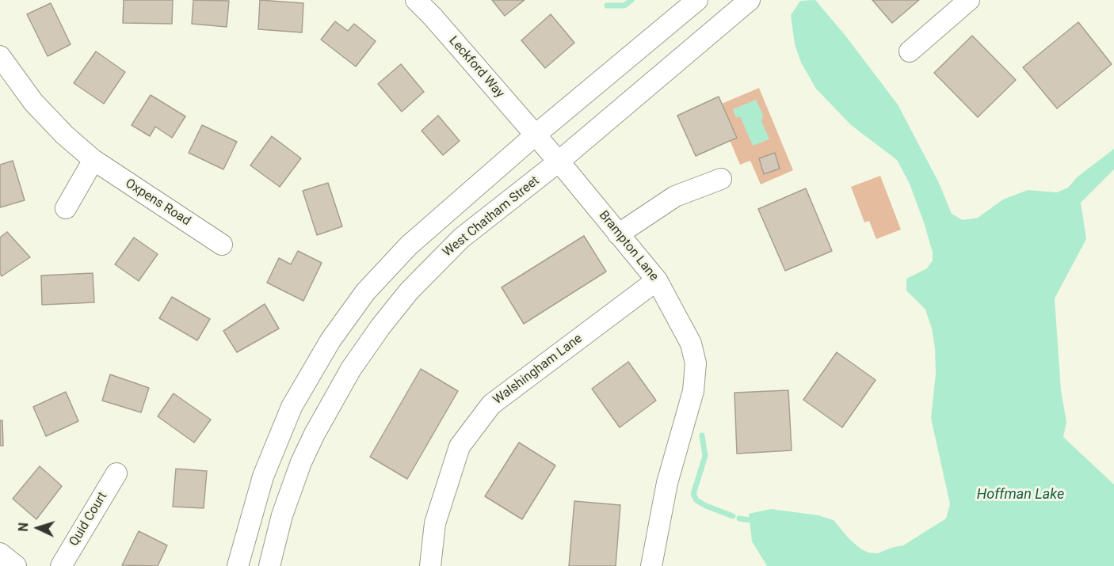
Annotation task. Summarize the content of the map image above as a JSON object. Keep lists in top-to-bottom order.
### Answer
{
  "streets": {
    "street": [
      "Leckford Way",
      "Oxpens Road",
      "West Chatham Street",
      "Brampton Lane",
      "Walshingham Lane",
      "Quid Court"
    ]
  },
  "crossings": [
    ["Leckford Way", "Brampton Lane"],
    ["West Chatham Street", "Brampton Lane"],
    ["Brampton Lane", "Walshingham Lane"]
  ],
  "water": ["Hoffman Lake"],
  "north": "left"
}
